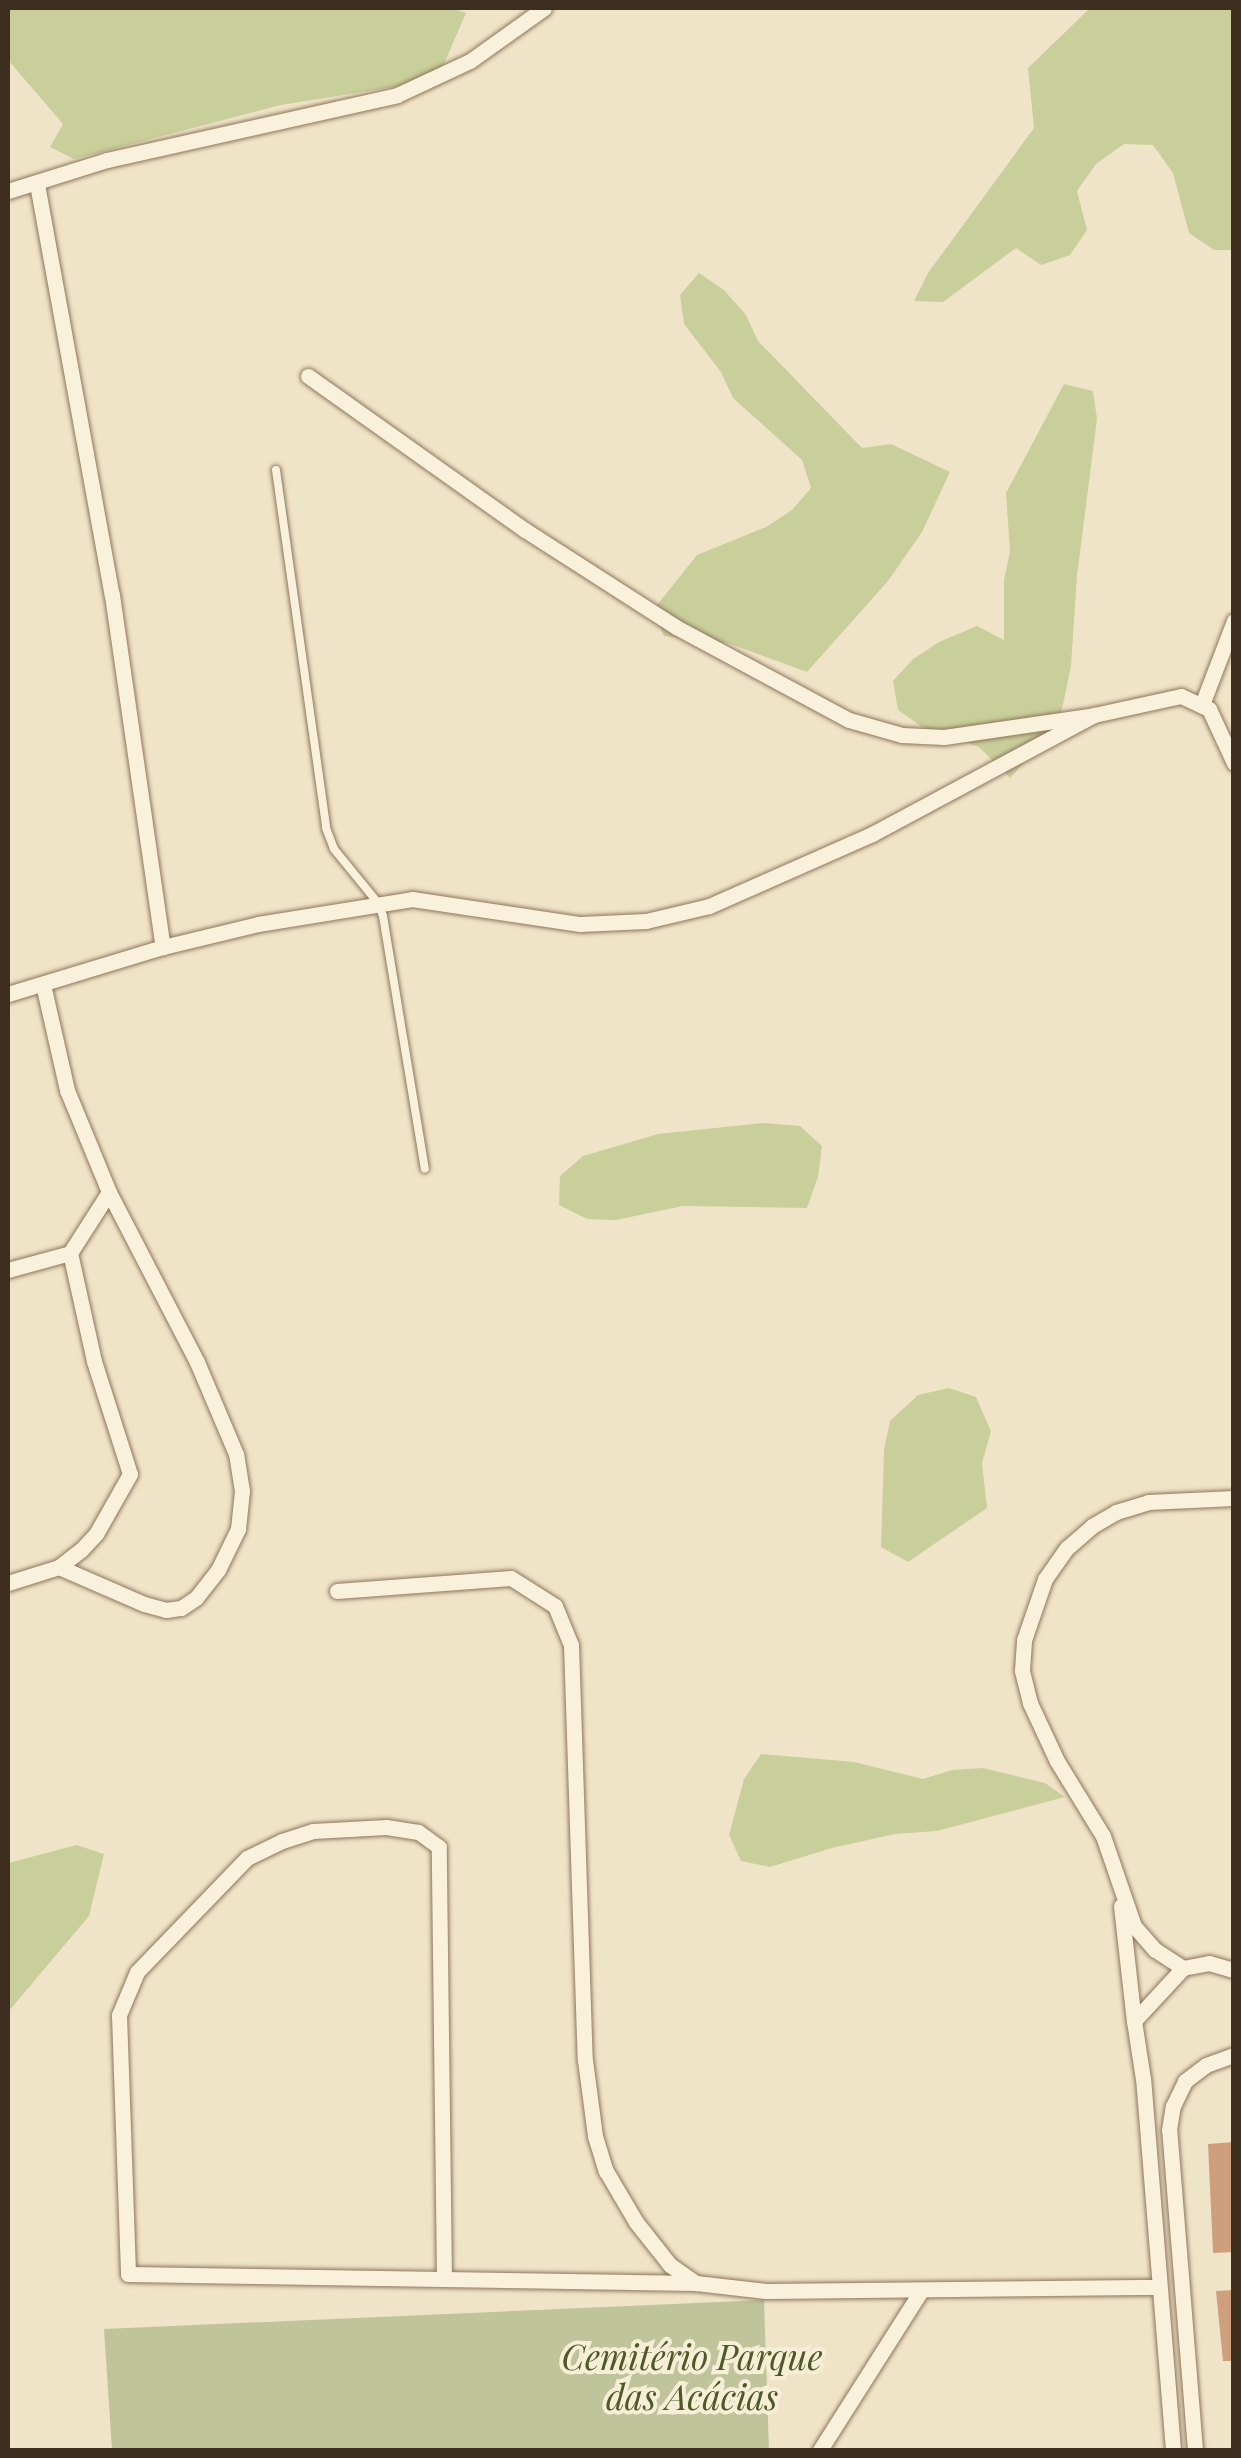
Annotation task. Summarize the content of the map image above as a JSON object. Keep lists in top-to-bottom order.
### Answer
{
  "parks": ["Cemitério Parque das Acácias"]
}
